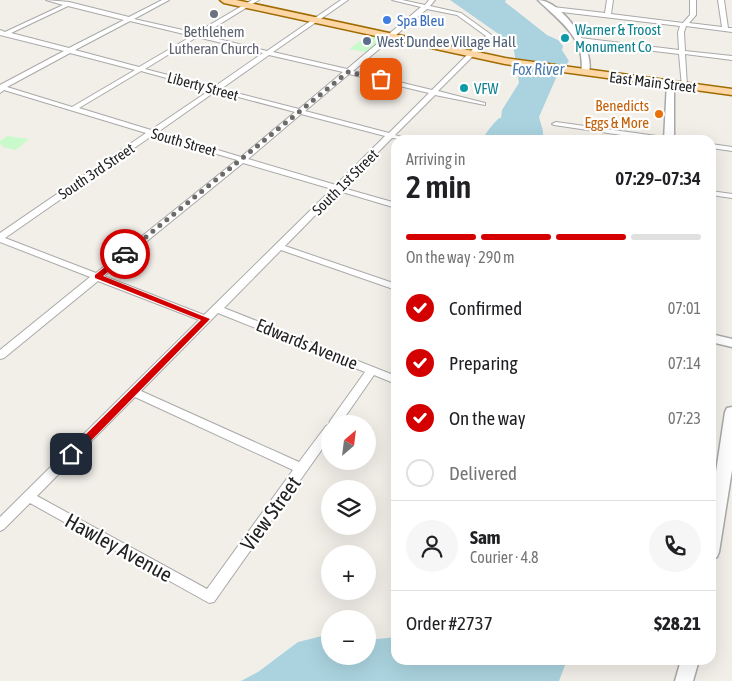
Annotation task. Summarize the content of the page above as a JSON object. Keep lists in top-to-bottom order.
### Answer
{
  "streets": {
    "main road": ["East Main Street"],
    "street": [
      "Liberty Street",
      "South Street",
      "South 3rd Street",
      "South 1st Street",
      "Edwards Avenue",
      "View Street",
      "Hawley Avenue"
    ]
  },
  "crossings": [
    ["Liberty Street", "South 3rd Street"],
    ["Liberty Street", "South 1st Street"],
    ["South Street", "South 3rd Street"],
    ["South Street", "South 1st Street"],
    ["South 1st Street", "Edwards Avenue"],
    ["View Street", "Hawley Avenue"]
  ],
  "water": ["Fox River"],
  "places": [
    "Bethlehem Lutheran Church",
    "Spa Bleu",
    "Warner & Troost Monument Co",
    "West Dundee Village Hall",
    "VFW",
    "Benedicts Eggs & More"
  ],
  "north": "top right",
  "page": {
    "heading": ["2 min", "Arriving in", "07:29–07:34"],
    "panel": [
      "Sam",
      "Courier · 4.8",
      "Order #2737",
      "$28.21"
    ],
    "bar": "On the way · 290 m",
    "list": [
      ["Confirmed", "07:01"],
      ["Preparing", "07:14"],
      ["On the way", "07:23"],
      "Delivered"
    ],
    "map_buttons": ["+", "−"]
  }
}
